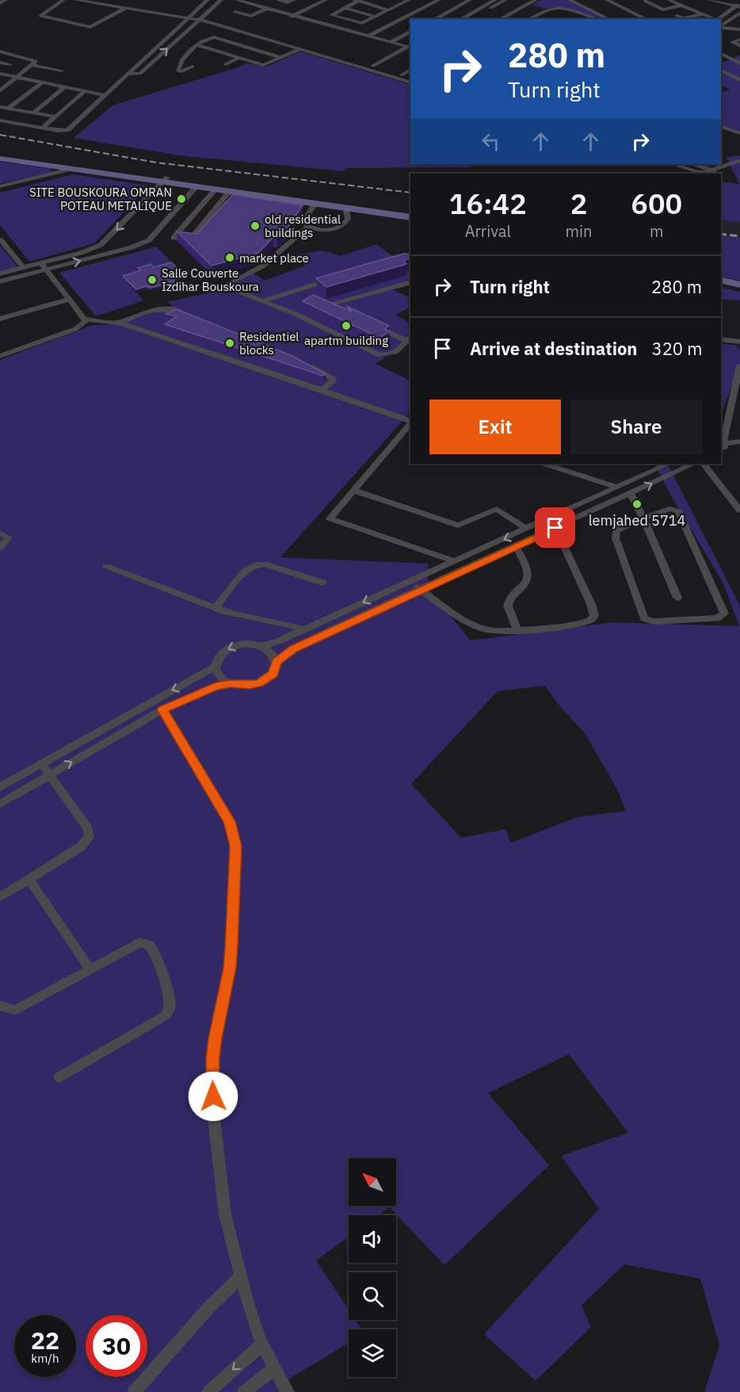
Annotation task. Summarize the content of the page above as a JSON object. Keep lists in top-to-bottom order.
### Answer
{
  "places": [
    "SITE BOUSKOURA OMRAN POTEAU METALIQUE",
    "old residential buildings",
    "market place",
    "Salle Couverte Izdihar Bouskoura",
    "apartm building",
    "Residentiel blocks",
    "lemjahed 5714"
  ],
  "north": "top left",
  "page": {
    "turn": ["280 m", "Turn right"],
    "eta": [
      "16:42",
      "Arrival",
      "2",
      "min",
      "600",
      "m"
    ],
    "list": [
      {
        "name": "Turn right",
        "value": "280 m"
      },
      {
        "name": "Arrive at destination",
        "value": "320 m"
      }
    ],
    "buttons": ["Exit", "Share"],
    "speed": "22 km/h",
    "limit": "30"
  }
}
